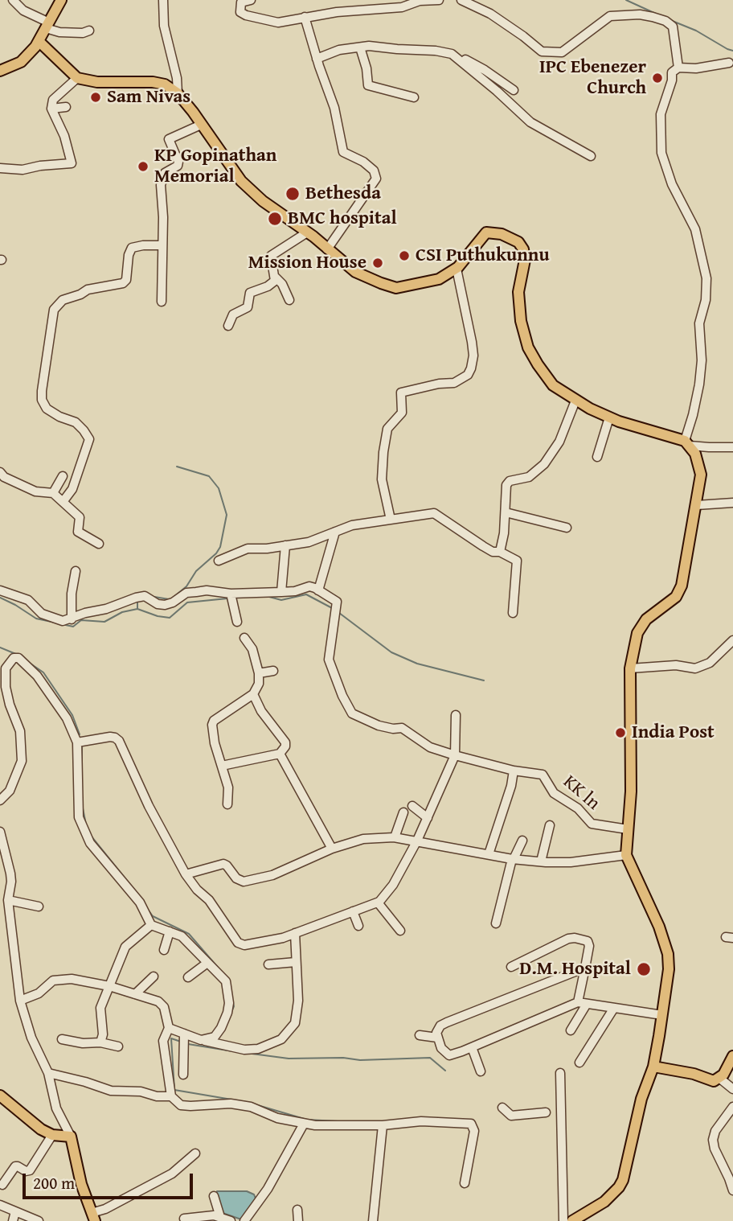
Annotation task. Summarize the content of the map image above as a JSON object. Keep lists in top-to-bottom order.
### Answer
{
  "streets": {
    "street": ["KK ln"]
  },
  "places": [
    "IPC Ebenezer Church",
    "Sam Nivas",
    "KP Gopinathan Memorial",
    "Bethesda",
    "BMC hospital",
    "CSI Puthukunnu",
    "Mission House",
    "India Post",
    "D.M. Hospital"
  ],
  "scale_bar": "200 m"
}
